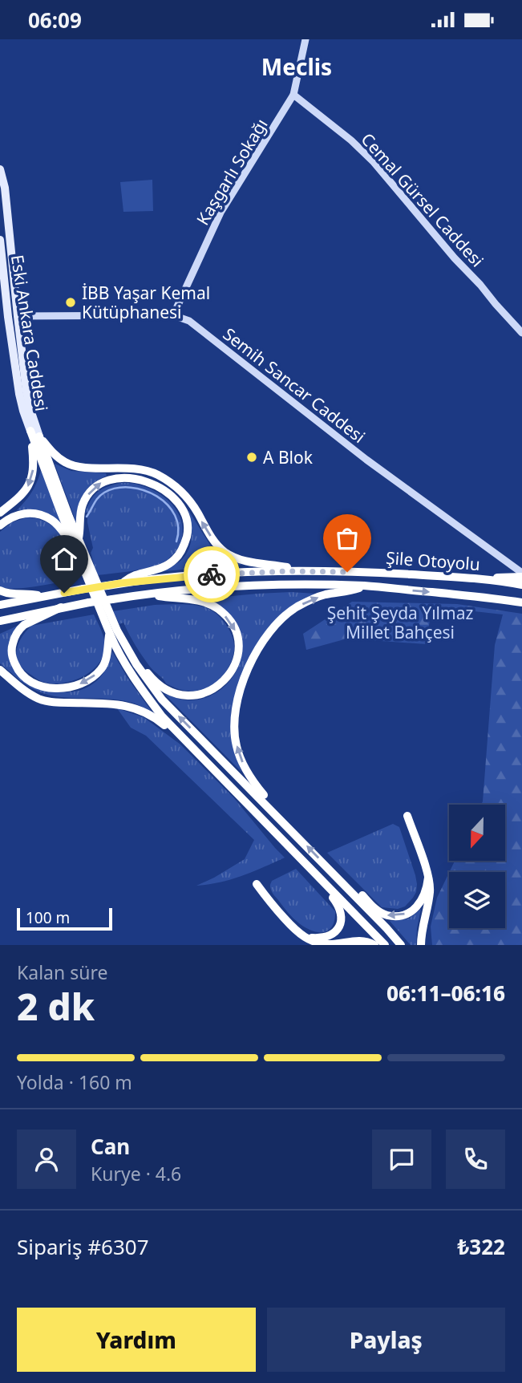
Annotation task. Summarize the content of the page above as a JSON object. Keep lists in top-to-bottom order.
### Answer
{
  "streets": {
    "highway": ["Şile Otoyolu"],
    "main road": ["Eski Ankara Caddesi"],
    "street": ["Kaşgarlı Sokağı", "Cemal Gürsel Caddesi", "Semih Sancar Caddesi"]
  },
  "crossings": [
    ["Kaşgarlı Sokağı", "Cemal Gürsel Caddesi"],
    ["Kaşgarlı Sokağı", "Semih Sancar Caddesi"],
    ["Eski Ankara Caddesi", "Semih Sancar Caddesi"]
  ],
  "districts": ["Meclis"],
  "parks": ["Şehit Şeyda Yılmaz Millet Bahçesi"],
  "places": ["İBB Yaşar Kemal Kütüphanesi", "A Blok"],
  "scale_bar": "100 m",
  "north": "bottom",
  "page": {
    "status": "06:09",
    "scale": "100 m",
    "heading": ["2 dk", "Kalan süre", "06:11–06:16"],
    "panel": [
      "Can",
      "Kurye · 4.6",
      "Sipariş #6307",
      "₺322"
    ],
    "bar": "Yolda · 160 m",
    "buttons": ["Yardım", "Paylaş"]
  }
}
